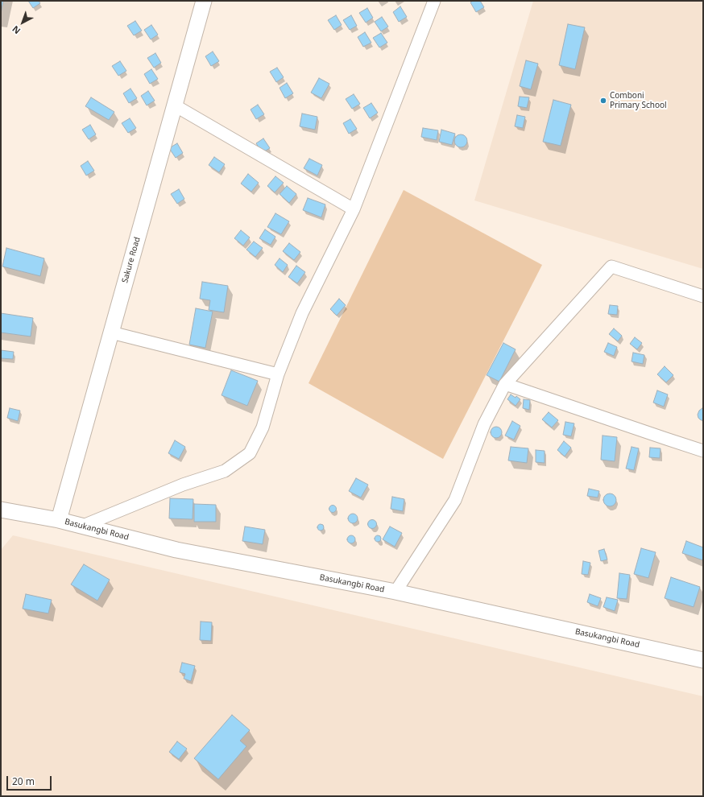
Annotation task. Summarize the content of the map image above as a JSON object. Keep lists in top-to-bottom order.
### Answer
{
  "streets": {
    "street": ["Sakure Road", "Basukangbi Road"]
  },
  "crossings": [
    ["Sakure Road", "Basukangbi Road"]
  ],
  "places": ["Comboni Primary School"],
  "scale_bar": "20 m",
  "north": "bottom left"
}
